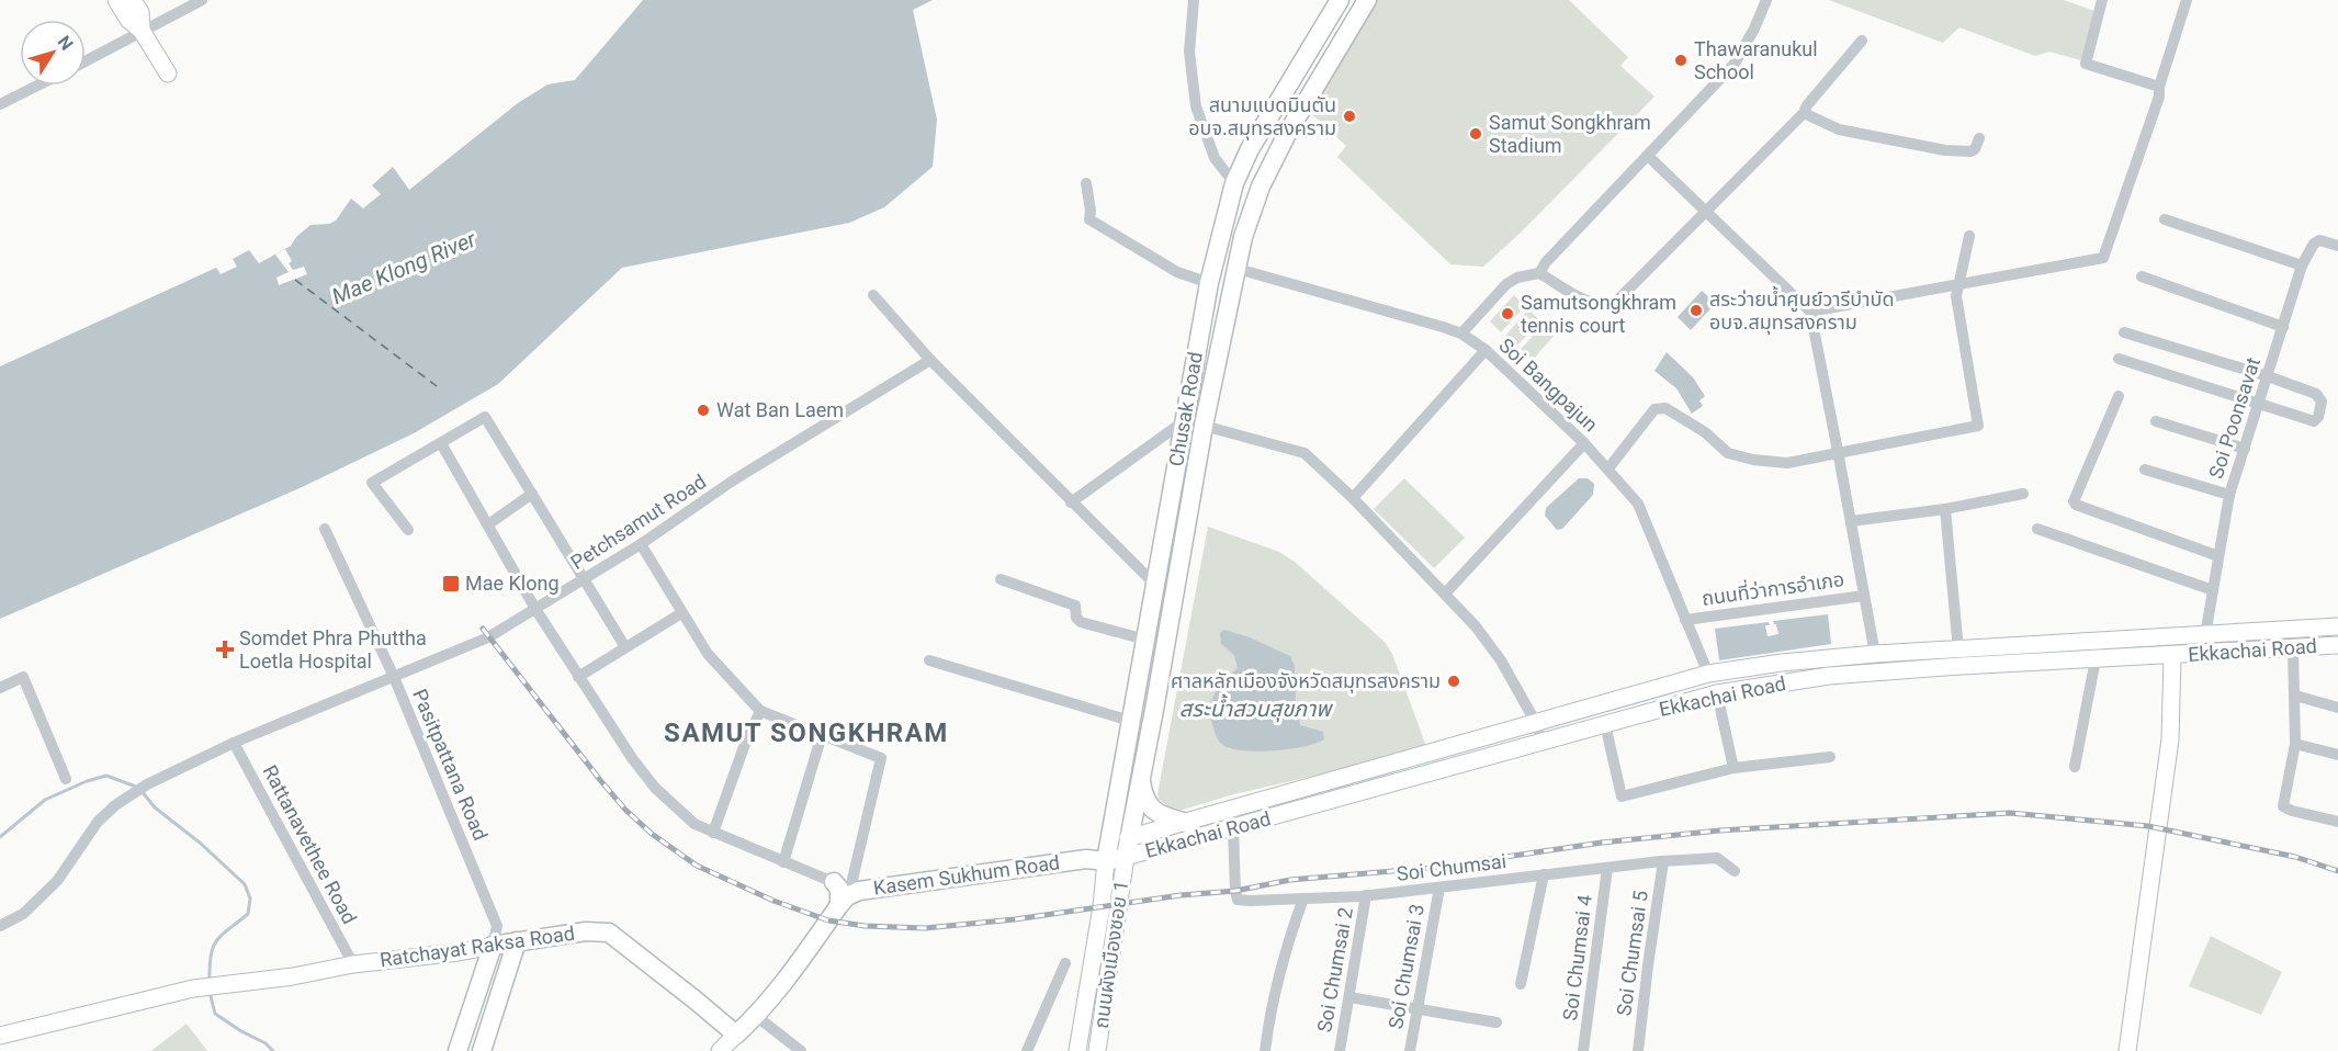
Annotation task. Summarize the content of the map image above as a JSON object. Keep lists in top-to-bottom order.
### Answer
{
  "streets": {
    "main road": [
      "Chusak Road",
      "Ekkachai Road",
      "Kasem Sukhum Road",
      "Ratchayat Raksa Road",
      "ถนนผังเมืองซอย 1"
    ],
    "street": [
      "Soi Bangpajun",
      "Soi Poonsavat",
      "Petchsamut Road",
      "ถนนที่ว่าการอำเภอ",
      "Pasitpattana Road",
      "Rattanavethee Road",
      "Soi Chumsai",
      "Soi Chumsai 5",
      "Soi Chumsai 4",
      "Soi Chumsai 3",
      "Soi Chumsai 2"
    ]
  },
  "crossings": [
    ["Soi Bangpajun", "Chusak Road"],
    ["Soi Bangpajun", "ถนนที่ว่าการอำเภอ"],
    ["Soi Bangpajun", "Ekkachai Road"],
    ["Chusak Road", "Ekkachai Road"],
    ["Chusak Road", "Kasem Sukhum Road"],
    ["Chusak Road", "ถนนผังเมืองซอย 1"],
    ["Soi Poonsavat", "Ekkachai Road"],
    ["Petchsamut Road", "Pasitpattana Road"],
    ["Petchsamut Road", "Rattanavethee Road"],
    ["Petchsamut Road", "Kasem Sukhum Road"],
    ["Ekkachai Road", "Soi Chumsai"],
    ["Ekkachai Road", "Kasem Sukhum Road"],
    ["Ekkachai Road", "ถนนผังเมืองซอย 1"],
    ["Pasitpattana Road", "Ratchayat Raksa Road"],
    ["Rattanavethee Road", "Ratchayat Raksa Road"],
    ["Soi Chumsai", "Soi Chumsai 5"],
    ["Soi Chumsai", "Soi Chumsai 4"],
    ["Soi Chumsai", "Soi Chumsai 3"],
    ["Soi Chumsai", "Soi Chumsai 2"],
    ["Kasem Sukhum Road", "ถนนผังเมืองซอย 1"]
  ],
  "districts": ["SAMUT SONGKHRAM"],
  "water": ["Mae Klong River", "สระน้ำสวนสุขภาพ"],
  "places": {
    "other": [
      "Thawaranukul School",
      "สนามแบดมินตัน อบจ.สมุทรสงคราม",
      "Samut Songkhram Stadium",
      "สระว่ายน้ำศูนย์วารีบำบัด อบจ.สมุทรสงคราม",
      "Samutsongkhram tennis court",
      "Wat Ban Laem",
      "ศาลหลักเมืองจังหวัดสมุทรสงคราม"
    ],
    "transit": ["Mae Klong"],
    "health": ["Somdet Phra Phuttha Loetla Hospital"]
  },
  "north": "top right"
}
